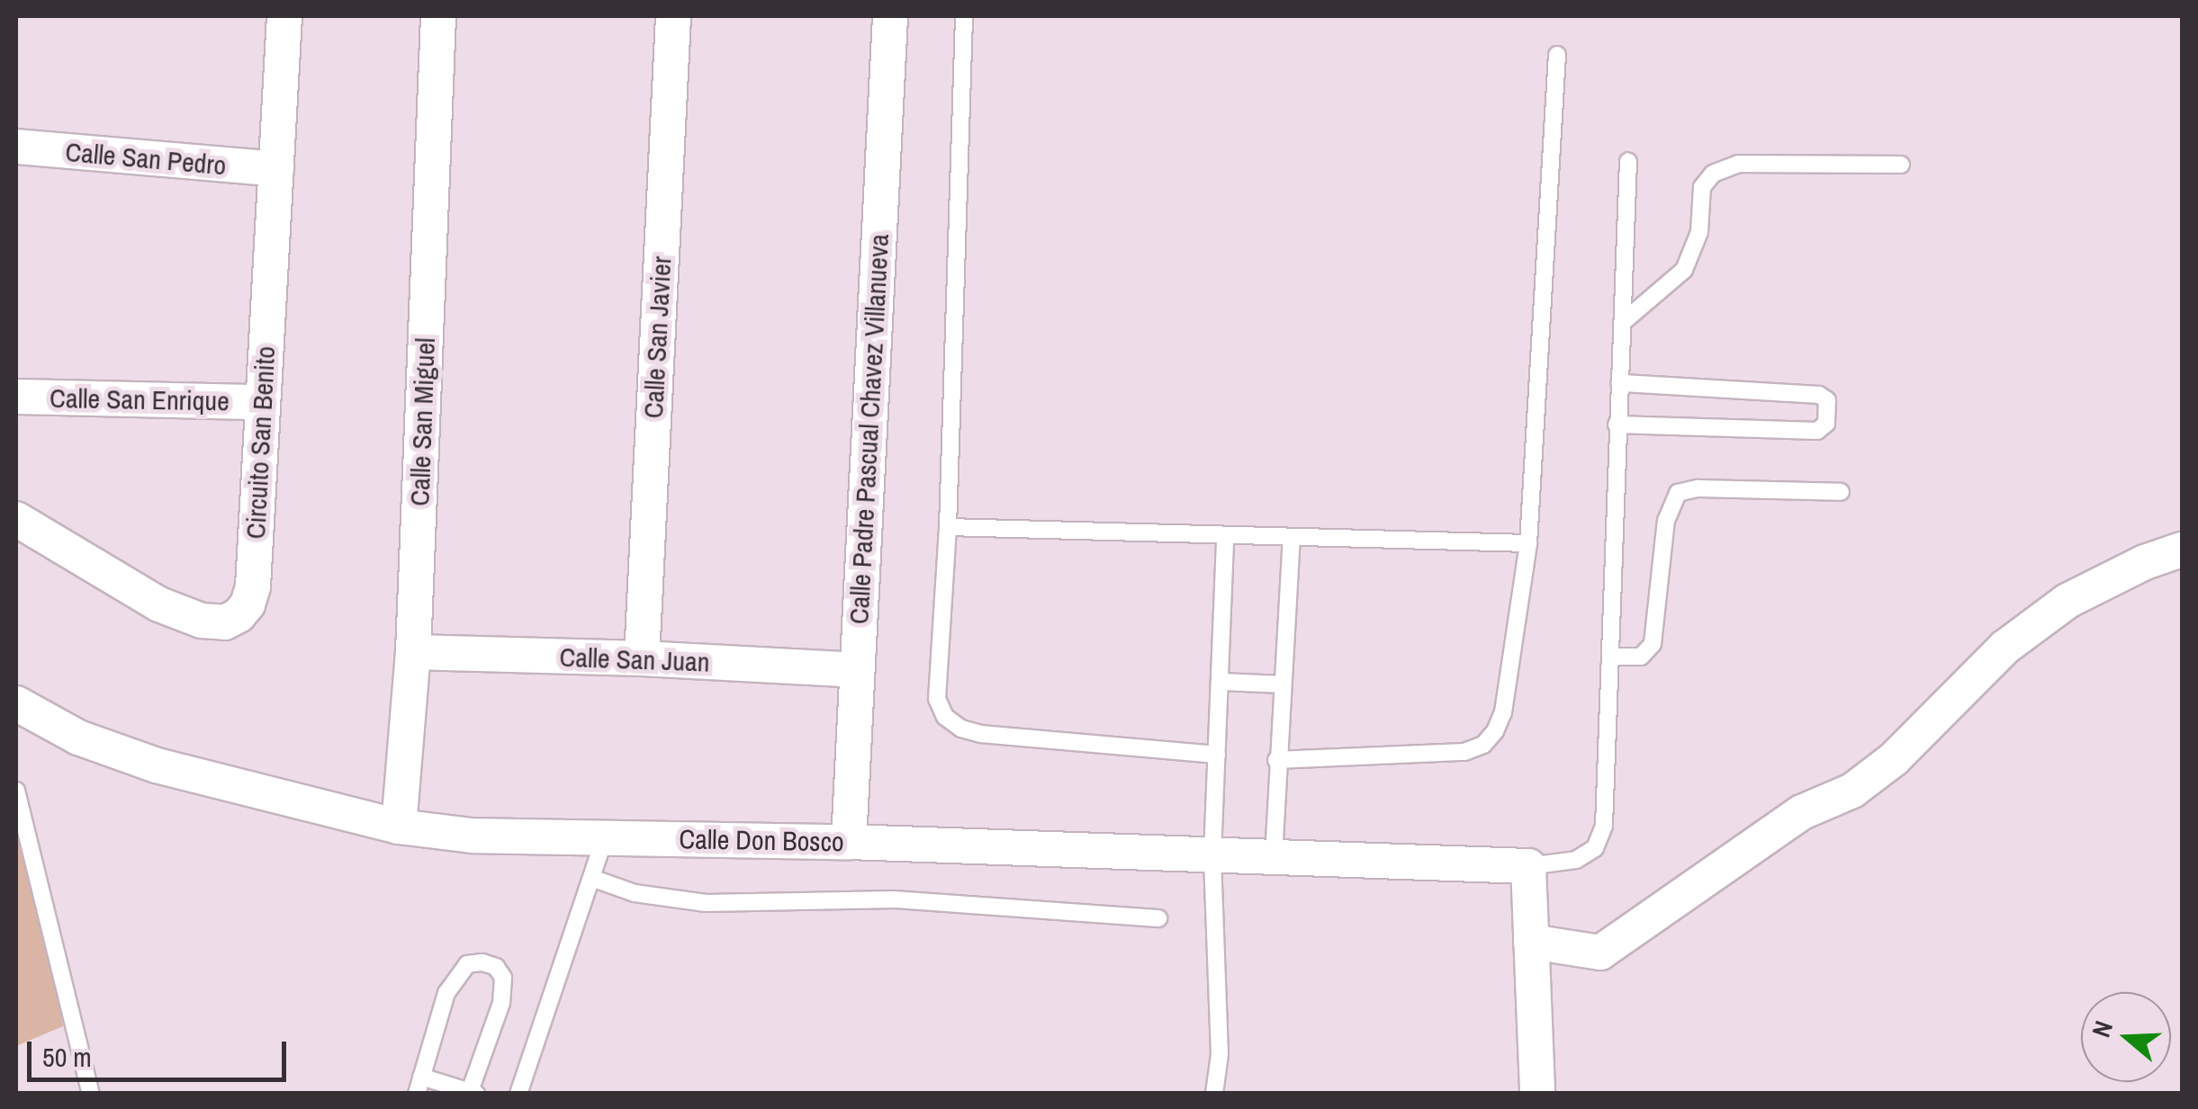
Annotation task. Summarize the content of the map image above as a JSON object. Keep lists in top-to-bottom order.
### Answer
{
  "streets": {
    "street": [
      "Calle San Pedro",
      "Calle San Javier",
      "Calle San Enrique",
      "Calle San Miguel",
      "Calle Padre Pascual Chavez Villanueva",
      "Circuito San Benito",
      "Calle San Juan",
      "Calle Don Bosco"
    ]
  },
  "crossings": [
    ["Calle San Pedro", "Circuito San Benito"],
    ["Calle San Javier", "Calle San Juan"],
    ["Calle San Enrique", "Circuito San Benito"],
    ["Calle San Miguel", "Calle San Juan"],
    ["Calle San Miguel", "Calle Don Bosco"],
    ["Calle Padre Pascual Chavez Villanueva", "Calle San Juan"],
    ["Calle Padre Pascual Chavez Villanueva", "Calle Don Bosco"]
  ],
  "scale_bar": "50 m",
  "north": "left"
}
